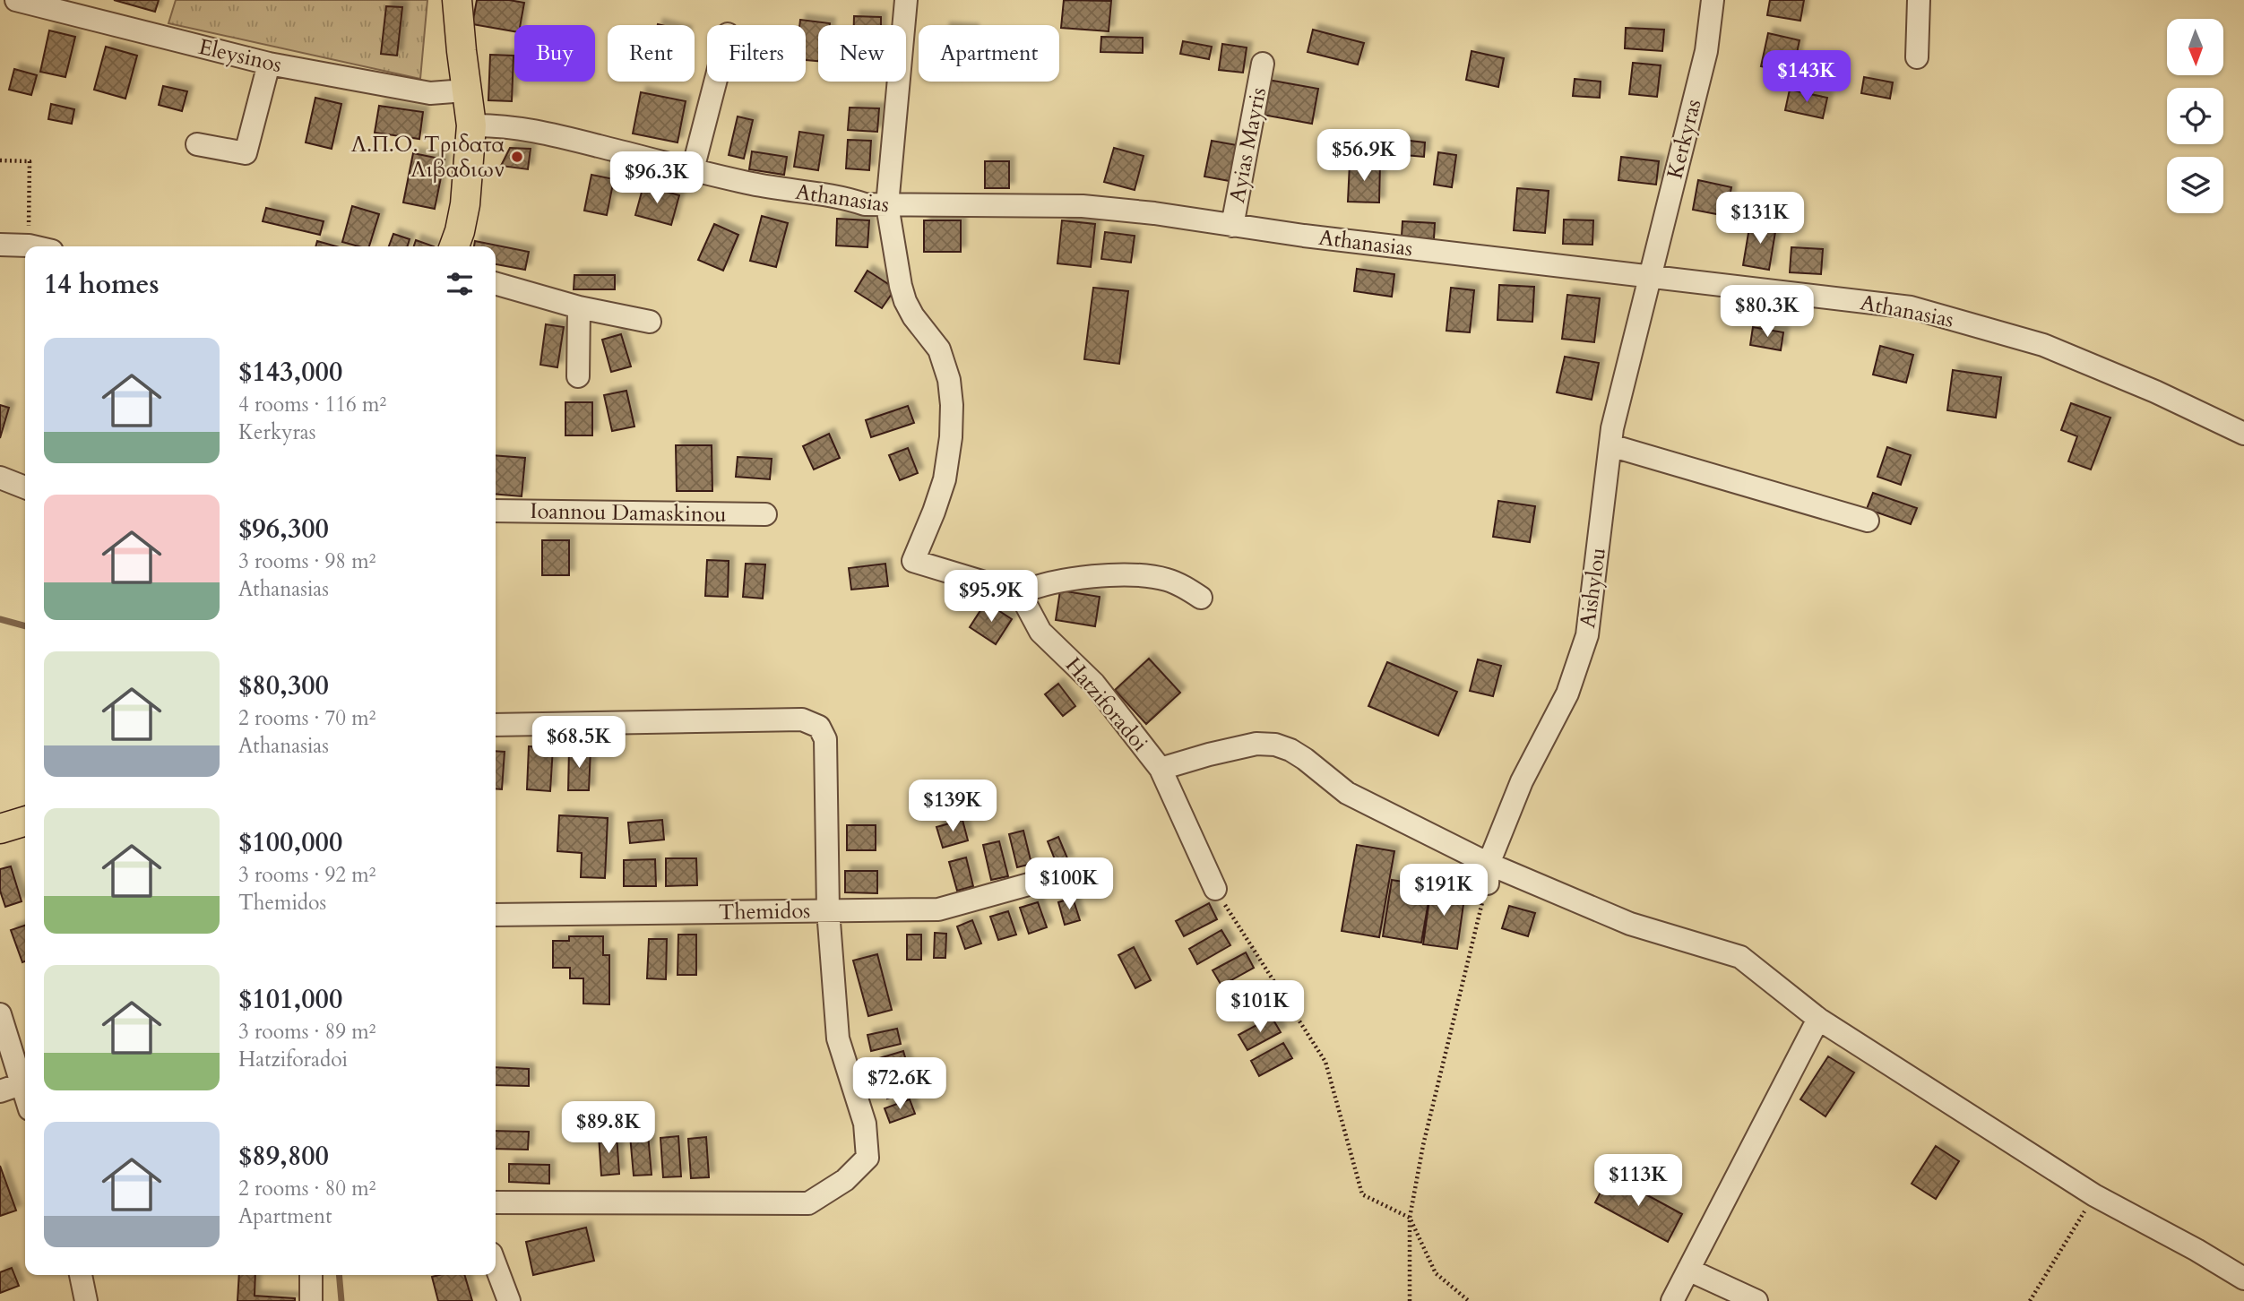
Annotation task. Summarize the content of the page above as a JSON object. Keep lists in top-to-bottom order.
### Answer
{
  "streets": {
    "street": [
      "Eleysinos",
      "Kerkyras",
      "Ayias Mayris",
      "Athanasias",
      "Ioannou Damaskinou",
      "Aishylou",
      "Hatziforadoi",
      "Themidos"
    ]
  },
  "crossings": [
    ["Kerkyras", "Athanasias"],
    ["Kerkyras", "Aishylou"],
    ["Ayias Mayris", "Athanasias"],
    ["Athanasias", "Aishylou"]
  ],
  "places": ["Λ.Π.Ο. Τριδατα Λιβαδιων"],
  "north": "bottom",
  "page": {
    "chip": [
      "Buy",
      "Rent",
      "Filters",
      "New",
      "Apartment"
    ],
    "price": [
      "$143K",
      "$56.9K",
      "$96.3K",
      "$131K",
      "$80.3K",
      "$95.9K",
      "$68.5K",
      "$139K",
      "$100K",
      "$191K",
      "$101K",
      "$72.6K",
      "$89.8K",
      "$113K"
    ],
    "heading": "14 homes",
    "list": [
      {
        "name": "$143,000",
        "note": "4 rooms · 116 m² · Kerkyras"
      },
      {
        "name": "$96,300",
        "note": "3 rooms · 98 m² · Athanasias"
      },
      {
        "name": "$80,300",
        "note": "2 rooms · 70 m² · Athanasias"
      },
      {
        "name": "$100,000",
        "note": "3 rooms · 92 m² · Themidos"
      },
      {
        "name": "$101,000",
        "note": "3 rooms · 89 m² · Hatziforadoi"
      },
      {
        "name": "$89,800",
        "note": "2 rooms · 80 m² · Apartment"
      }
    ]
  }
}
